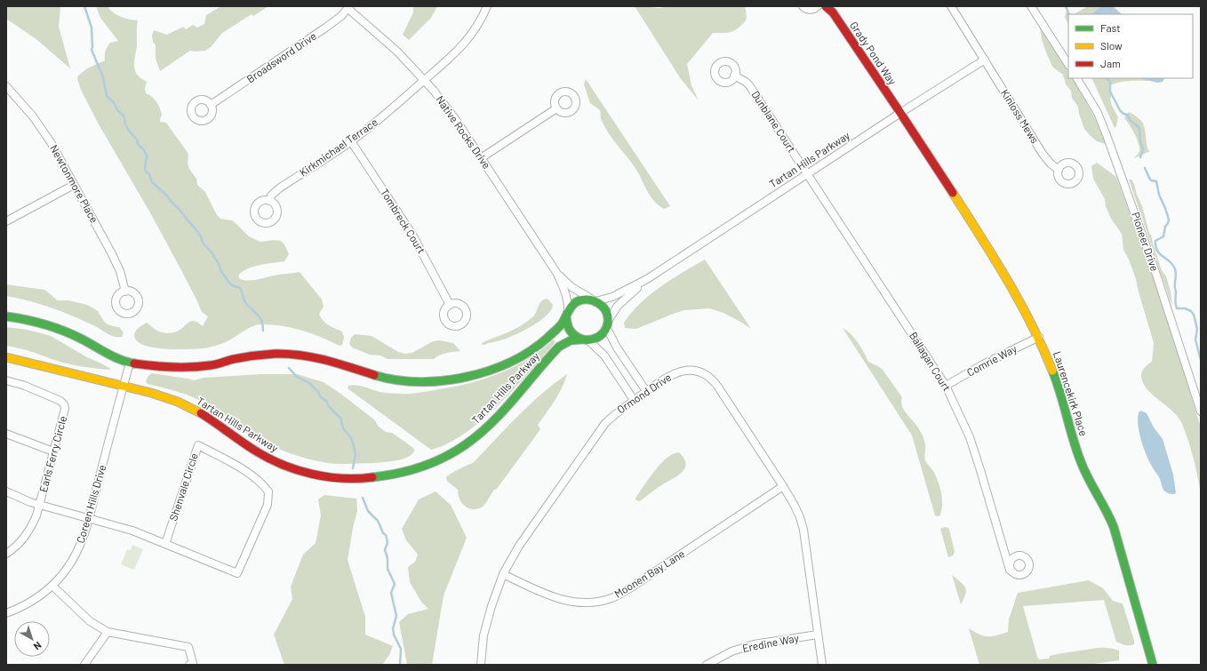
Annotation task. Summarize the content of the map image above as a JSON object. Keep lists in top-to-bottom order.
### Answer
{
  "streets": {
    "street": [
      "Grady Pond Way",
      "Broadsword Drive",
      "Kinloss Mews",
      "Dunblane Court",
      "Native Rocks Drive",
      "Kirkmichael Terrace",
      "Tartan Hills Parkway",
      "Newtonmore Place",
      "Tombreck Court",
      "Pioneer Drive",
      "Comrie Way",
      "Ballagan Court",
      "Ormond Drive",
      "Laurencekirk Place",
      "Earls Ferry Circle",
      "Shenvale Circle",
      "Coreen Hills Drive",
      "Moonen Bay Lane",
      "Eredine Way"
    ]
  },
  "crossings": [
    ["Grady Pond Way", "Tartan Hills Parkway"],
    ["Grady Pond Way", "Laurencekirk Place"],
    ["Broadsword Drive", "Native Rocks Drive"],
    ["Kinloss Mews", "Tartan Hills Parkway"],
    ["Dunblane Court", "Tartan Hills Parkway"],
    ["Dunblane Court", "Ballagan Court"],
    ["Native Rocks Drive", "Kirkmichael Terrace"],
    ["Native Rocks Drive", "Tartan Hills Parkway"],
    ["Kirkmichael Terrace", "Tombreck Court"],
    ["Tartan Hills Parkway", "Ballagan Court"],
    ["Tartan Hills Parkway", "Laurencekirk Place"],
    ["Tartan Hills Parkway", "Coreen Hills Drive"],
    ["Comrie Way", "Ballagan Court"],
    ["Comrie Way", "Laurencekirk Place"],
    ["Ormond Drive", "Moonen Bay Lane"],
    ["Ormond Drive", "Eredine Way"],
    ["Earls Ferry Circle", "Shenvale Circle"],
    ["Shenvale Circle", "Coreen Hills Drive"]
  ],
  "legend": ["Fast", "Slow", "Jam"],
  "north": "bottom right"
}
